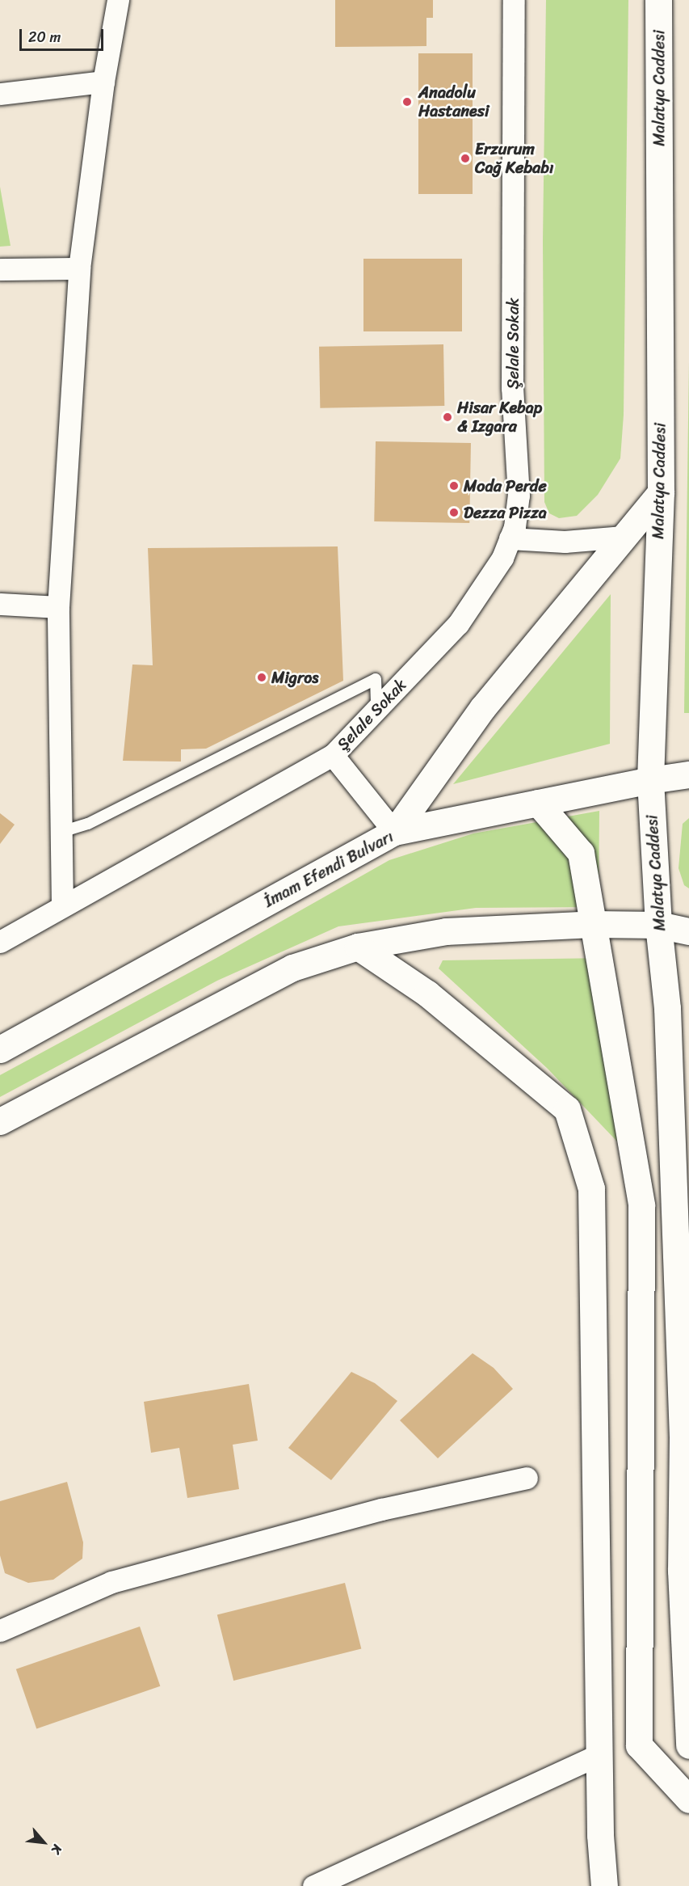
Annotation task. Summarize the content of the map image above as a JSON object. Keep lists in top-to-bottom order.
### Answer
{
  "streets": {
    "main road": ["Malatya Caddesi", "İmam Efendi Bulvarı"],
    "street": ["Şelale Sokak"]
  },
  "crossings": [
    ["Malatya Caddesi", "İmam Efendi Bulvarı"],
    ["Şelale Sokak", "İmam Efendi Bulvarı"]
  ],
  "places": [
    "Anadolu Hastanesi",
    "Erzurum Cağ Kebabı",
    "Hisar Kebap & Izgara",
    "Moda Perde",
    "Dezza Pizza",
    "Migros"
  ],
  "scale_bar": "20 m",
  "north": "bottom right"
}
